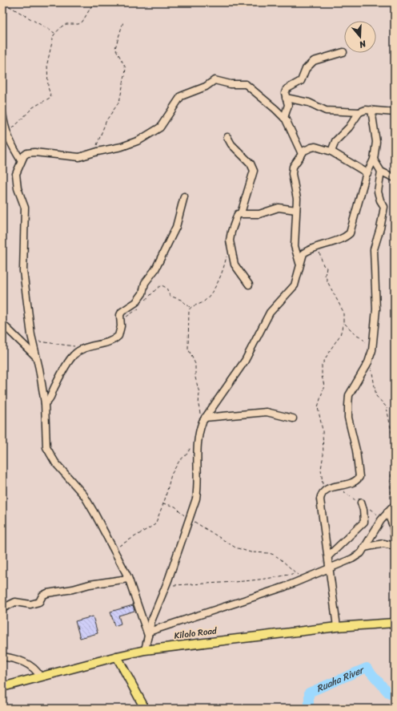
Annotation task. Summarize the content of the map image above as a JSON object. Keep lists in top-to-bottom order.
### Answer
{
  "streets": {
    "main road": ["Kilolo Road"]
  },
  "water": ["Ruaha River"],
  "north": "bottom"
}
